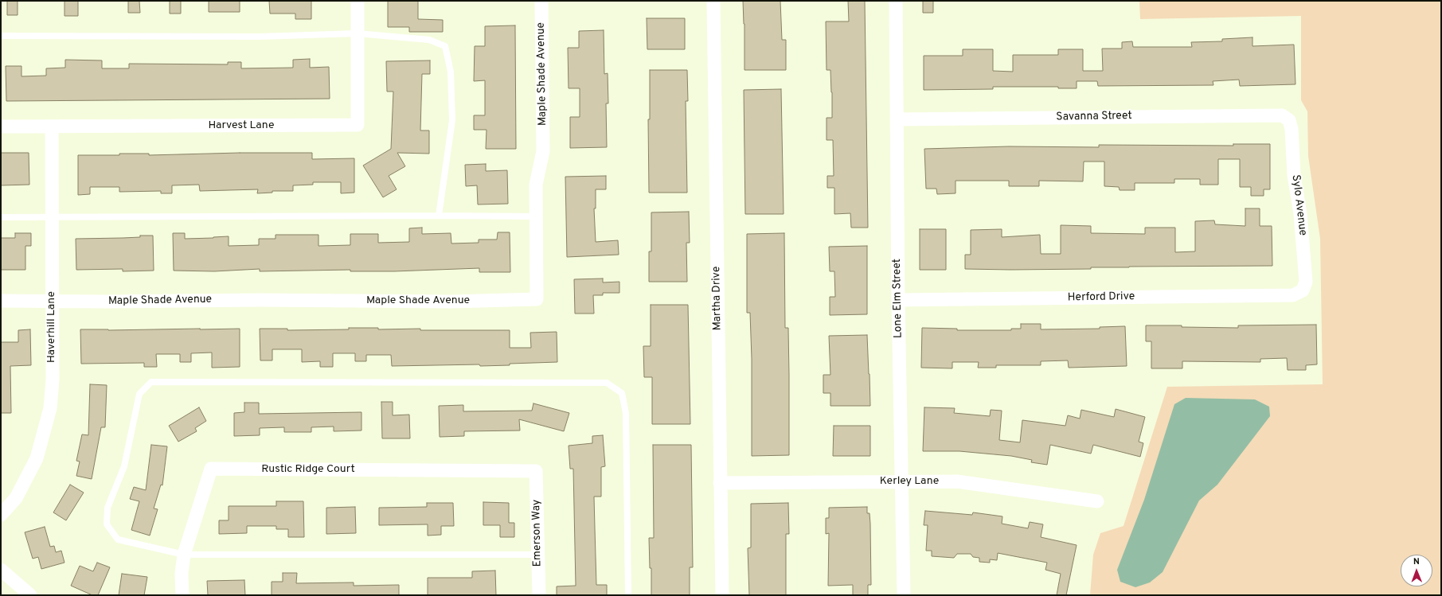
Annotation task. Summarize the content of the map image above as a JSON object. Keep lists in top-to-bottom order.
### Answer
{
  "streets": {
    "street": [
      "Maple Shade Avenue",
      "Savanna Street",
      "Harvest Lane",
      "Sylo Avenue",
      "Herford Drive",
      "Martha Drive",
      "Lone Elm Street",
      "Haverhill Lane",
      "Rustic Ridge Court",
      "Kerley Lane",
      "Emerson Way"
    ]
  },
  "crossings": [
    ["Maple Shade Avenue", "Haverhill Lane"],
    ["Savanna Street", "Sylo Avenue"],
    ["Savanna Street", "Lone Elm Street"],
    ["Harvest Lane", "Haverhill Lane"],
    ["Sylo Avenue", "Herford Drive"],
    ["Herford Drive", "Lone Elm Street"],
    ["Martha Drive", "Kerley Lane"],
    ["Lone Elm Street", "Kerley Lane"],
    ["Rustic Ridge Court", "Emerson Way"]
  ],
  "north": "top"
}
